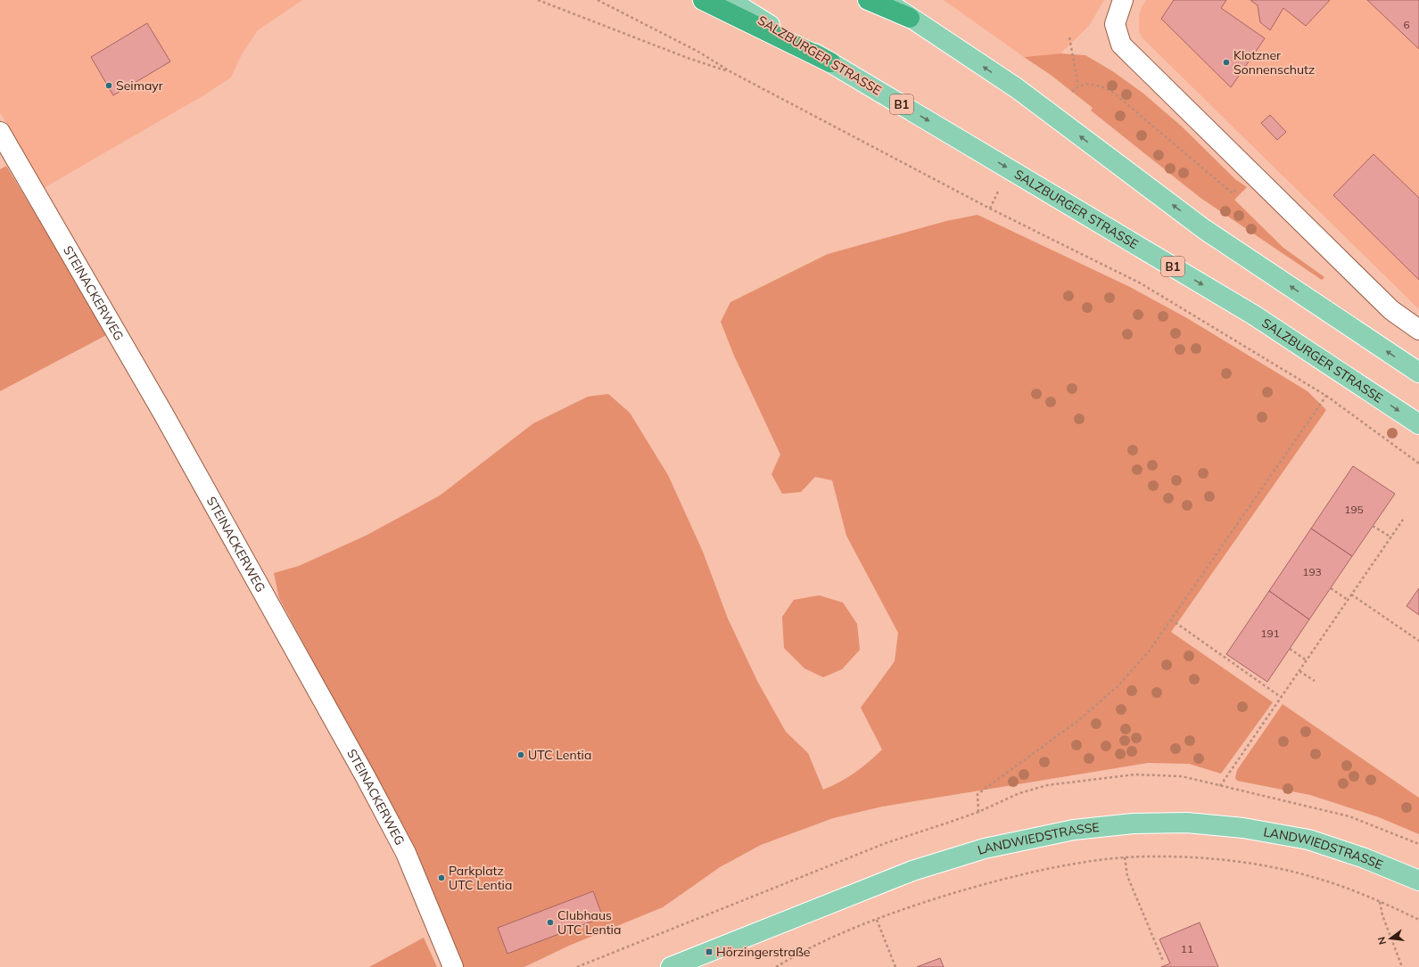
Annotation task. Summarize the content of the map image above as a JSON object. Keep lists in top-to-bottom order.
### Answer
{
  "streets": {
    "main road": ["SALZBURGER STRASSE", "B1", "LANDWIEDSTRASSE"],
    "street": ["STEINACKERWEG"]
  },
  "places": {
    "other": [
      "Klotzner Sonnenschutz",
      "Seimayr",
      "UTC Lentia",
      "Parkplatz UTC Lentia",
      "Clubhaus UTC Lentia"
    ],
    "transit": ["Hörzingerstraße"]
  },
  "house_numbers": [
    "6",
    "195",
    "193",
    "191",
    "11"
  ],
  "north": "left"
}
